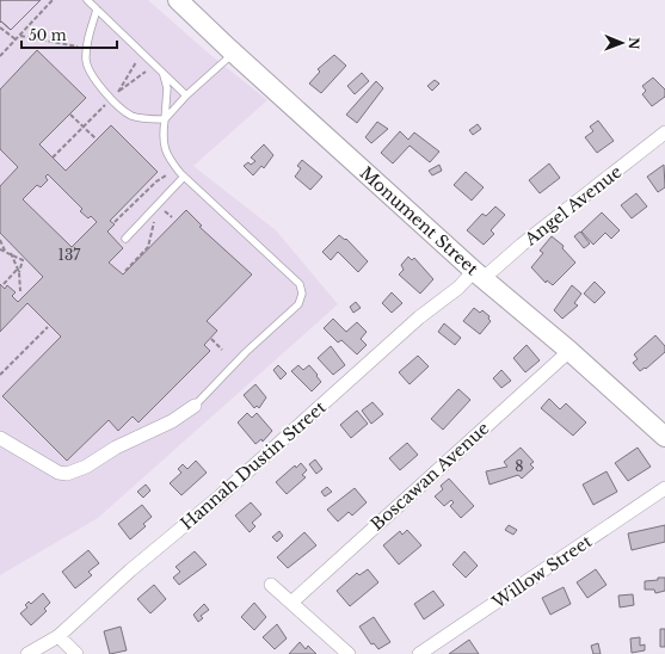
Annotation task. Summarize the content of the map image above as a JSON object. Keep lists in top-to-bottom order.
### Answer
{
  "streets": {
    "main road": ["Monument Street"],
    "street": [
      "Angel Avenue",
      "Hannah Dustin Street",
      "Boscawan Avenue",
      "Willow Street"
    ]
  },
  "crossings": [
    ["Angel Avenue", "Monument Street"],
    ["Angel Avenue", "Hannah Dustin Street"],
    ["Monument Street", "Hannah Dustin Street"],
    ["Monument Street", "Boscawan Avenue"]
  ],
  "house_numbers": ["137", "8"],
  "scale_bar": "50 m",
  "north": "right"
}
